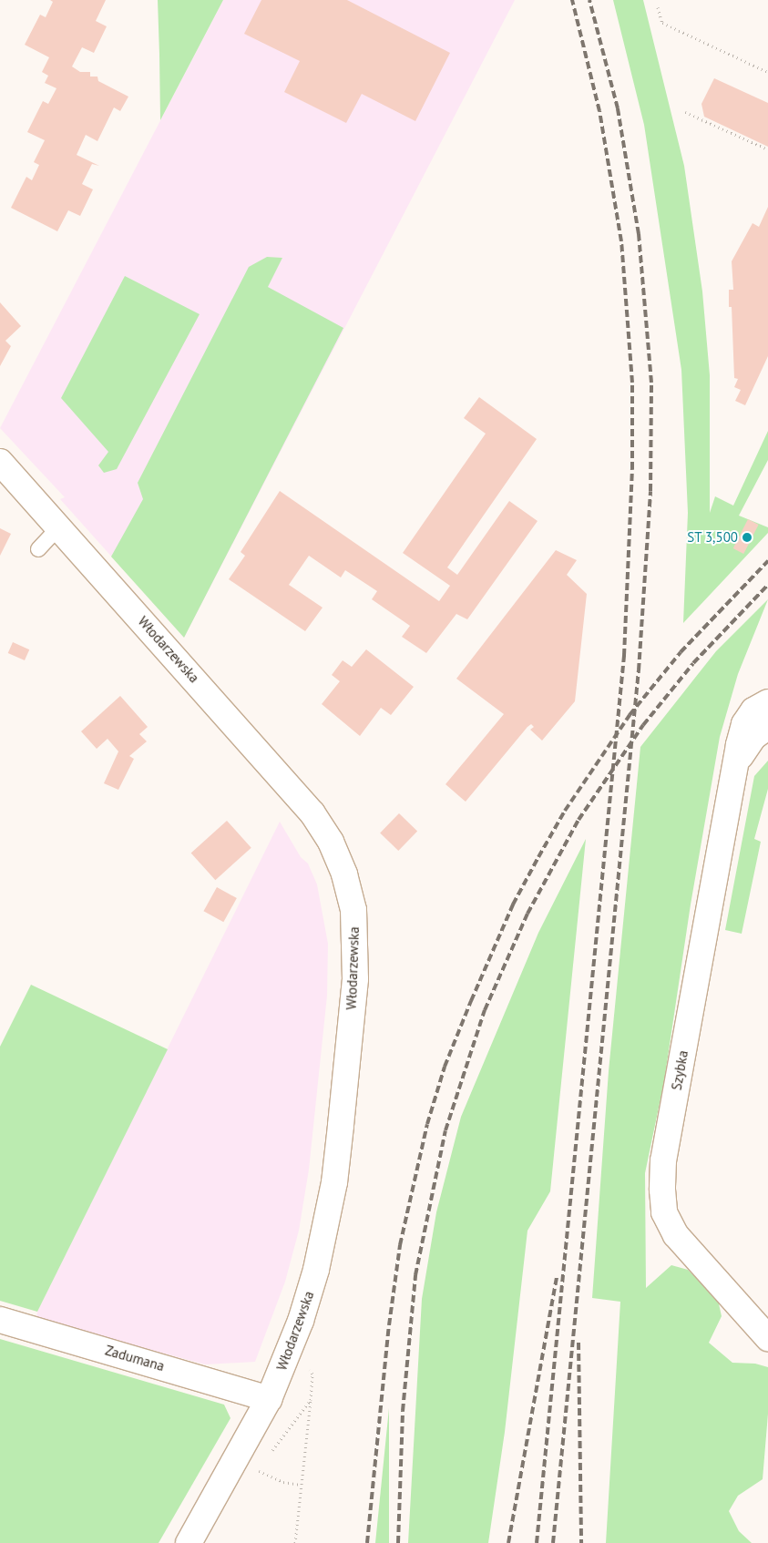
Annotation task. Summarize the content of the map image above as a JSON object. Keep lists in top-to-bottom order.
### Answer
{
  "streets": {
    "street": ["Włodarzewska", "Szybka", "Zadumana"]
  },
  "crossings": [
    ["Włodarzewska", "Zadumana"]
  ],
  "places": ["ST 3,500"]
}
